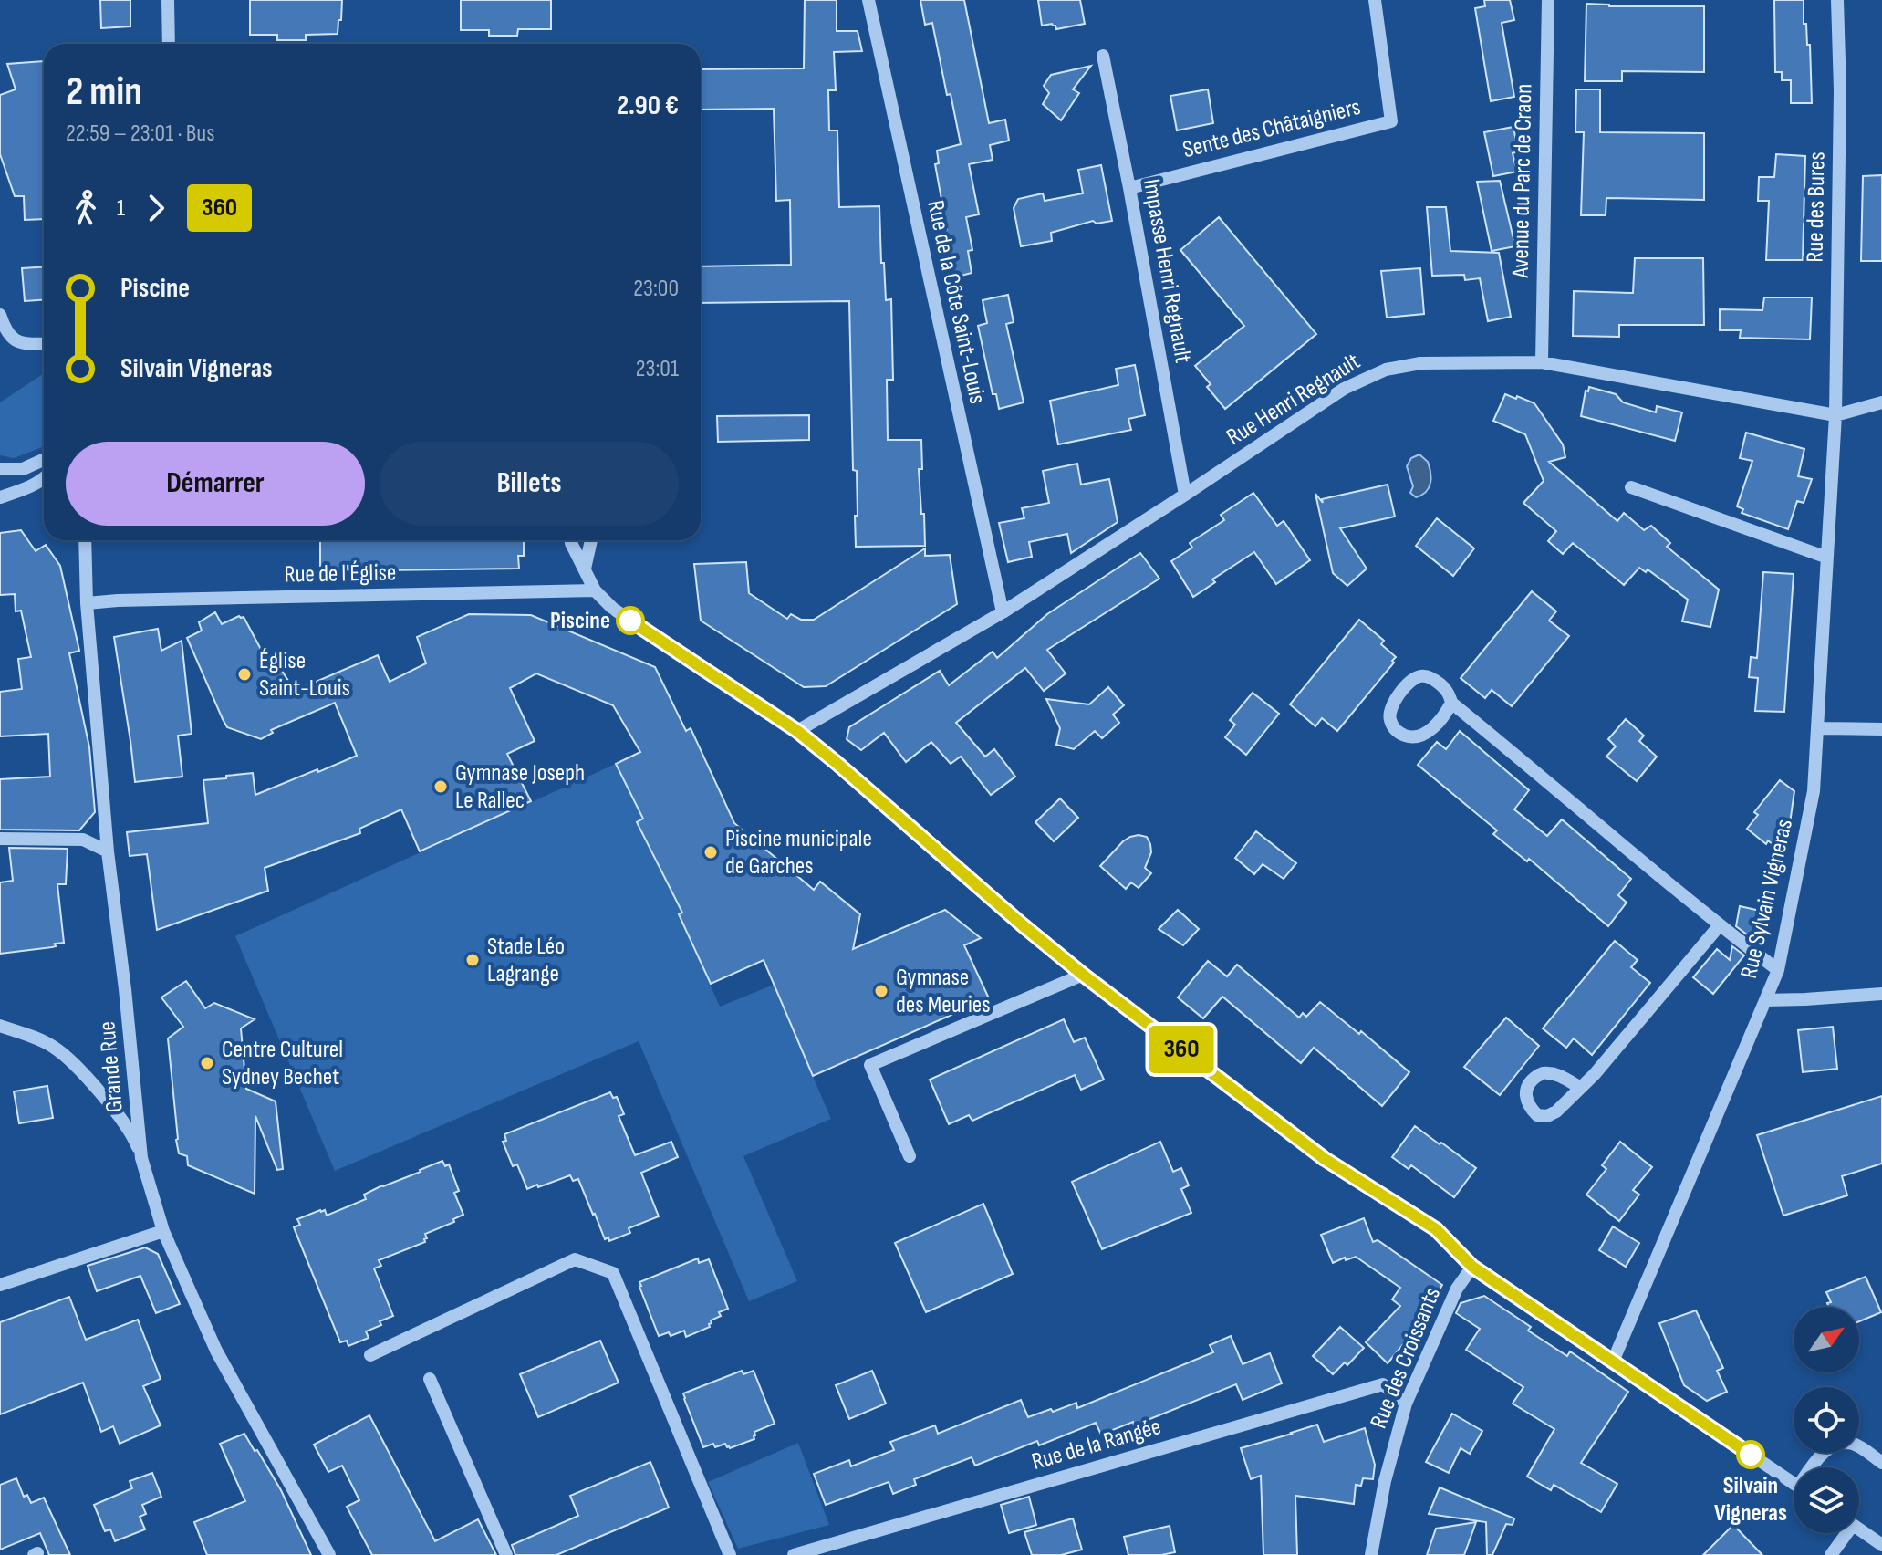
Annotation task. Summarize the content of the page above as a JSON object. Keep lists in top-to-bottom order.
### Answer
{
  "streets": {
    "street": [
      "Sente des Châtaigniers",
      "Avenue du Parc de Craon",
      "Rue des Bures",
      "Impasse Henri Regnault",
      "Rue de la Côte Saint-Louis",
      "Rue Henri Regnault",
      "Rue de l'Église",
      "Rue Sylvain Vigneras",
      "Grande Rue",
      "Rue des Croissants",
      "Rue de la Rangée"
    ]
  },
  "crossings": [
    ["Sente des Châtaigniers", "Impasse Henri Regnault"],
    ["Avenue du Parc de Craon", "Rue Henri Regnault"],
    ["Rue des Bures", "Rue Henri Regnault"],
    ["Rue des Bures", "Rue Sylvain Vigneras"],
    ["Impasse Henri Regnault", "Rue Henri Regnault"],
    ["Rue de la Côte Saint-Louis", "Rue Henri Regnault"],
    ["Rue Henri Regnault", "Rue Sylvain Vigneras"],
    ["Rue de l'Église", "Grande Rue"],
    ["Rue des Croissants", "Rue de la Rangée"]
  ],
  "places": [
    "Piscine",
    "Église Saint-Louis",
    "Gymnase Joseph Le Rallec",
    "Piscine municipale de Garches",
    "Stade Léo Lagrange",
    "Gymnase des Meuries",
    "Centre Culturel Sydney Bechet",
    "Silvain Vigneras"
  ],
  "lines": ["bus line 360"],
  "north": "top right",
  "page": {
    "on_map": "360",
    "heading": ["2 min", "22:59 – 23:01 · Bus", "2.90 €"],
    "legs": ["1", "360"],
    "list": [
      {
        "name": "Piscine",
        "value": "23:00"
      },
      {
        "name": "Silvain Vigneras",
        "value": "23:01"
      }
    ],
    "buttons": ["Démarrer", "Billets"]
  }
}
